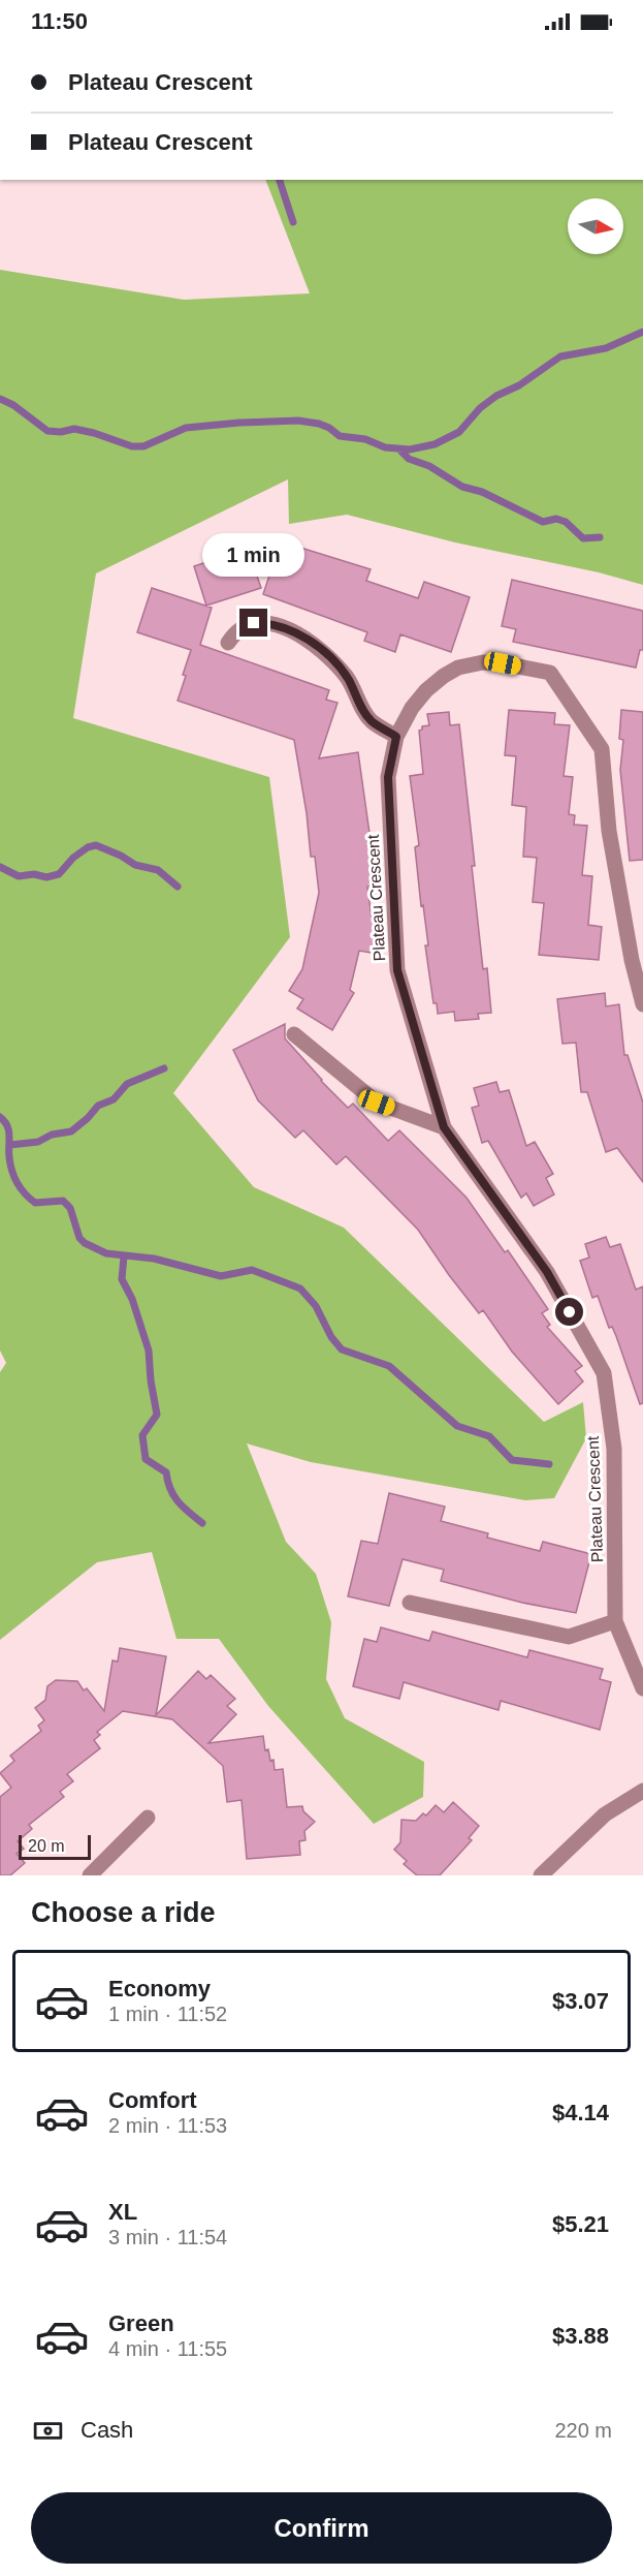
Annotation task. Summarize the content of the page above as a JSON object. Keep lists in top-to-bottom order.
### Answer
{
  "streets": {
    "street": ["Plateau Crescent"]
  },
  "scale_bar": "20 m",
  "north": "right",
  "page": {
    "status": "11:50",
    "banner": ["Plateau Crescent", "Plateau Crescent"],
    "bubble": "1 min",
    "scale": "20 m",
    "heading": "Choose a ride",
    "list": [
      {
        "name": "Economy",
        "note": "1 min · 11:52",
        "value": "$3.07"
      },
      {
        "name": "Comfort",
        "note": "2 min · 11:53",
        "value": "$4.14"
      },
      {
        "name": "XL",
        "note": "3 min · 11:54",
        "value": "$5.21"
      },
      {
        "name": "Green",
        "note": "4 min · 11:55",
        "value": "$3.88"
      }
    ],
    "pay": ["Cash", "220 m"],
    "buttons": "Confirm"
  }
}
